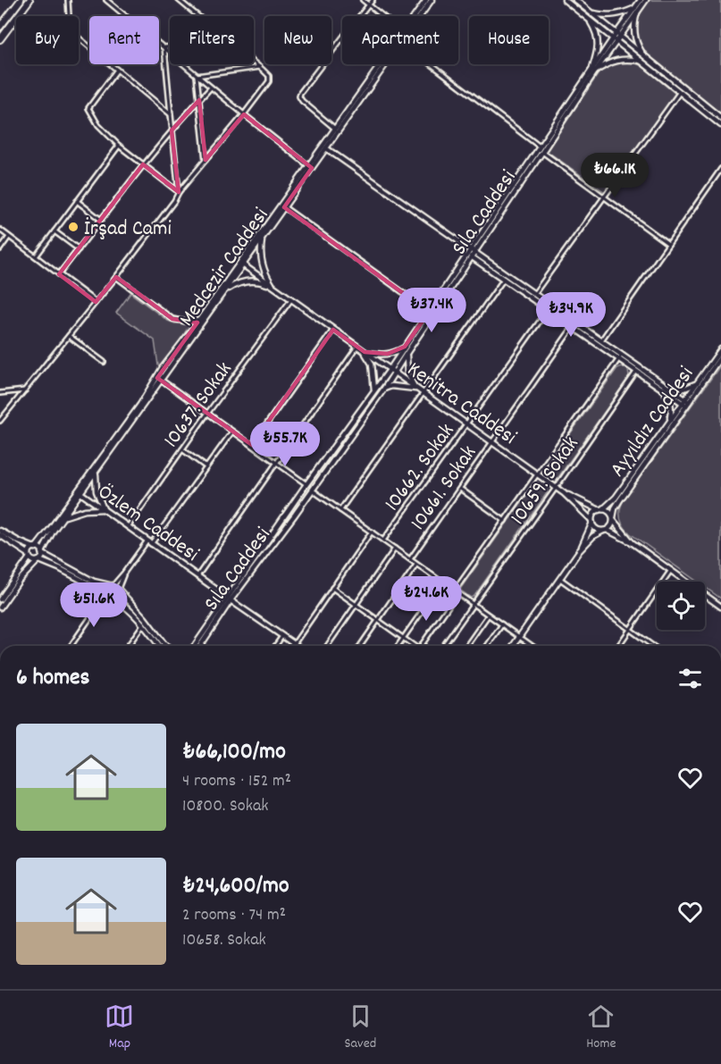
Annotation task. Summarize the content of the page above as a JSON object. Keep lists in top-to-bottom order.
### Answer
{
  "streets": {
    "street": [
      "Sıla Caddesi",
      "Medcezir Caddesi",
      "Kenitra Caddesi",
      "10637. Sokak",
      "Ayyıldız Caddesi",
      "10662. Sokak",
      "10659. Sokak",
      "10661. Sokak",
      "Özlem Caddesi"
    ]
  },
  "crossings": [
    ["Sıla Caddesi", "Kenitra Caddesi"],
    ["Sıla Caddesi", "Özlem Caddesi"],
    ["Medcezir Caddesi", "Kenitra Caddesi"],
    ["Medcezir Caddesi", "Özlem Caddesi"],
    ["Kenitra Caddesi", "10637. Sokak"],
    ["Kenitra Caddesi", "10662. Sokak"],
    ["Kenitra Caddesi", "10659. Sokak"],
    ["Kenitra Caddesi", "10661. Sokak"],
    ["10637. Sokak", "Özlem Caddesi"],
    ["10662. Sokak", "Özlem Caddesi"]
  ],
  "places": ["İrşad Cami"],
  "page": {
    "chip": [
      "Buy",
      "Rent",
      "Filters",
      "New",
      "Apartment",
      "House"
    ],
    "price": [
      "₺66.1K",
      "₺37.4K",
      "₺34.9K",
      "₺55.7K",
      "₺24.6K",
      "₺51.6K"
    ],
    "heading": "6 homes",
    "list": [
      {
        "name": "₺66,100/mo",
        "note": "4 rooms · 152 m² · 10800. Sokak"
      },
      {
        "name": "₺24,600/mo",
        "note": "2 rooms · 74 m² · 10658. Sokak"
      }
    ],
    "tabs": ["Map", "Saved", "Home"]
  }
}
